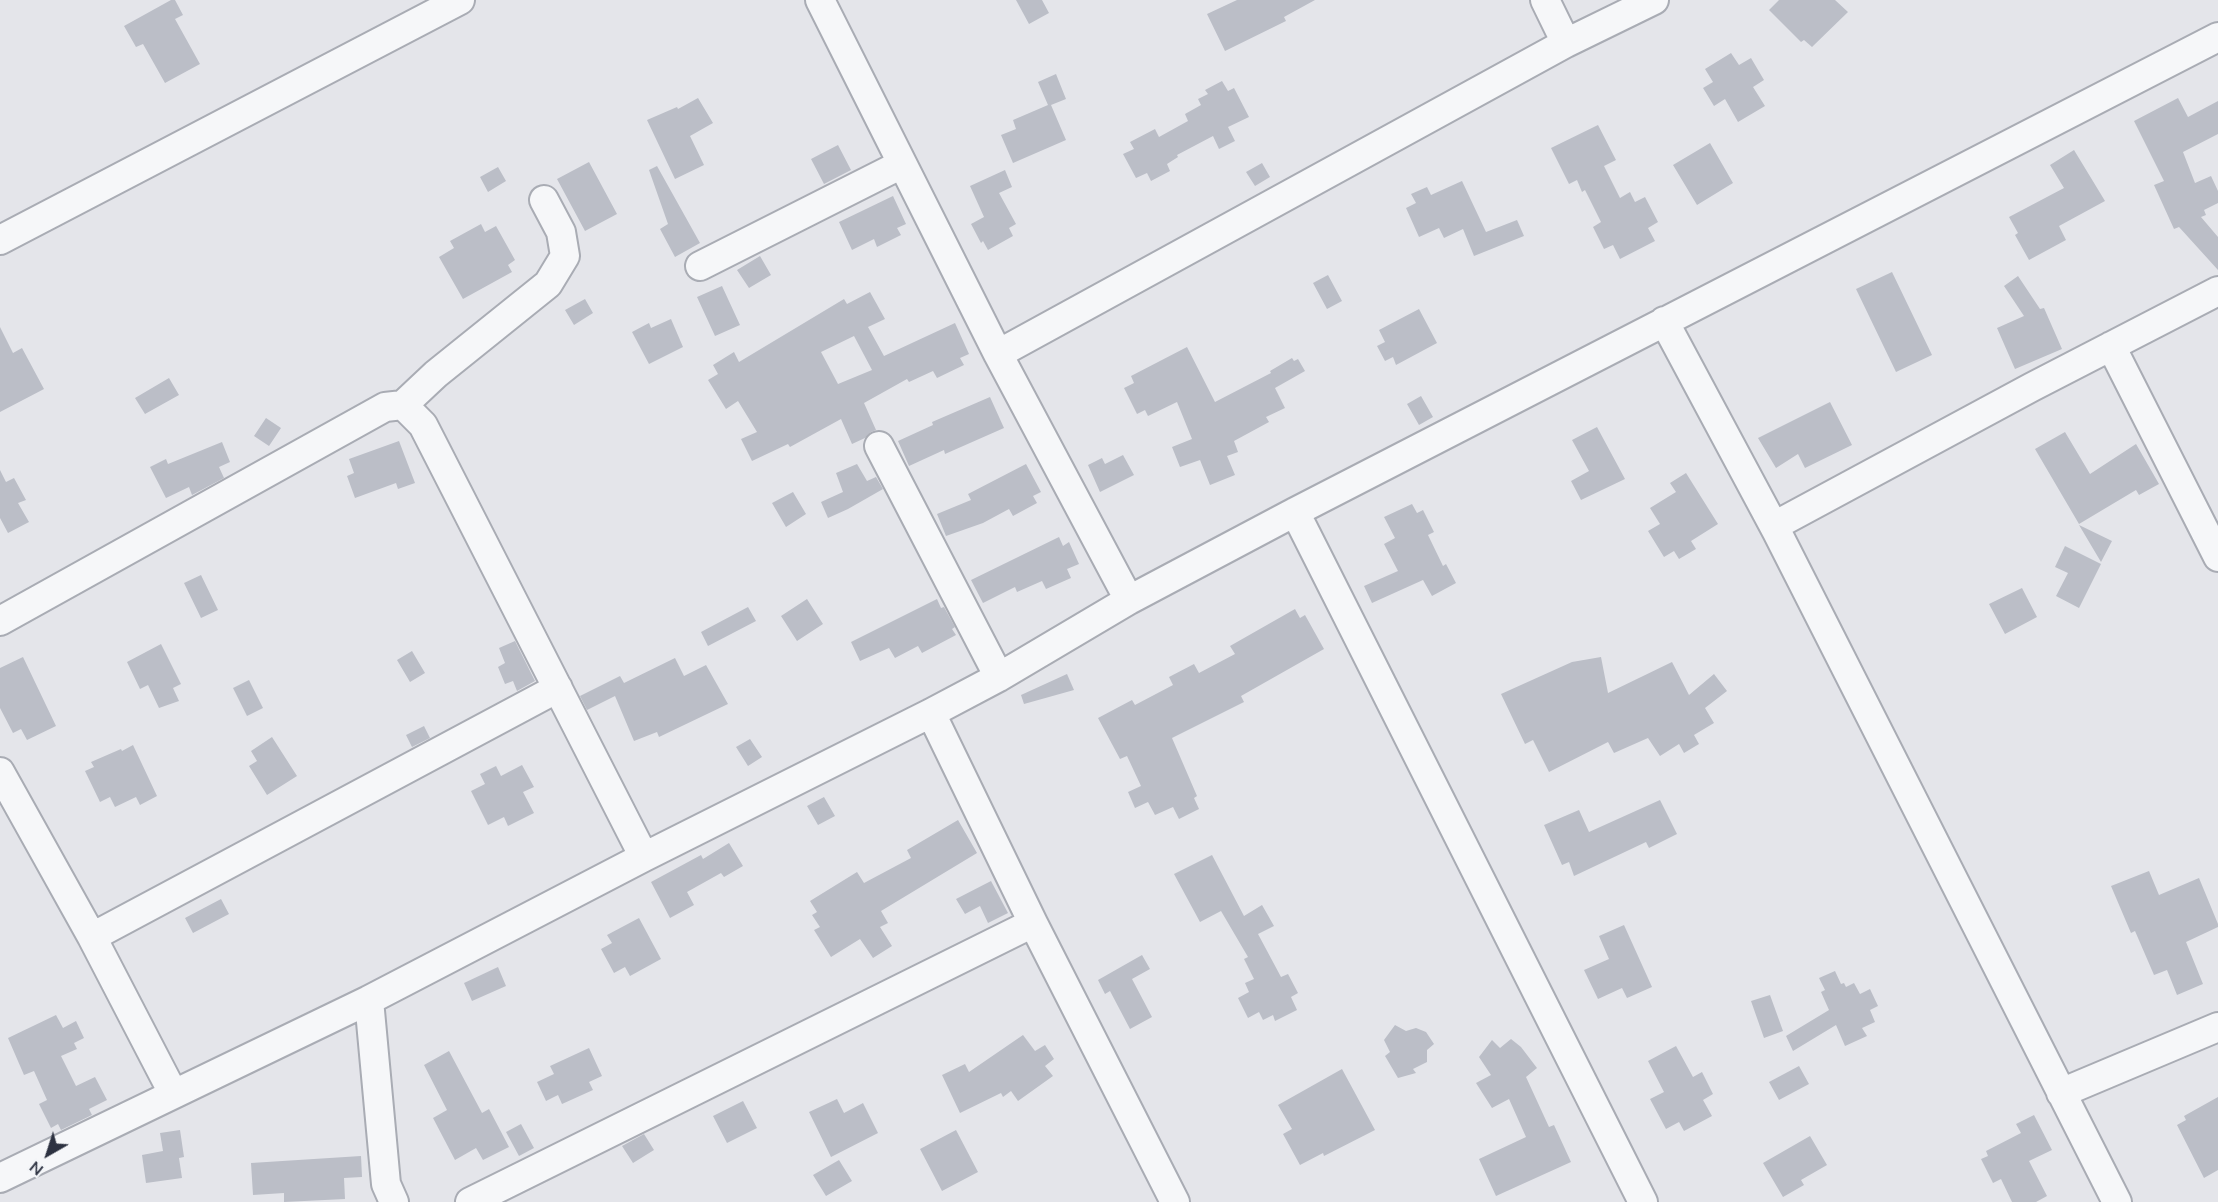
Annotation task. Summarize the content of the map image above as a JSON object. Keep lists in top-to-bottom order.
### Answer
{
  "north": "bottom left"
}
